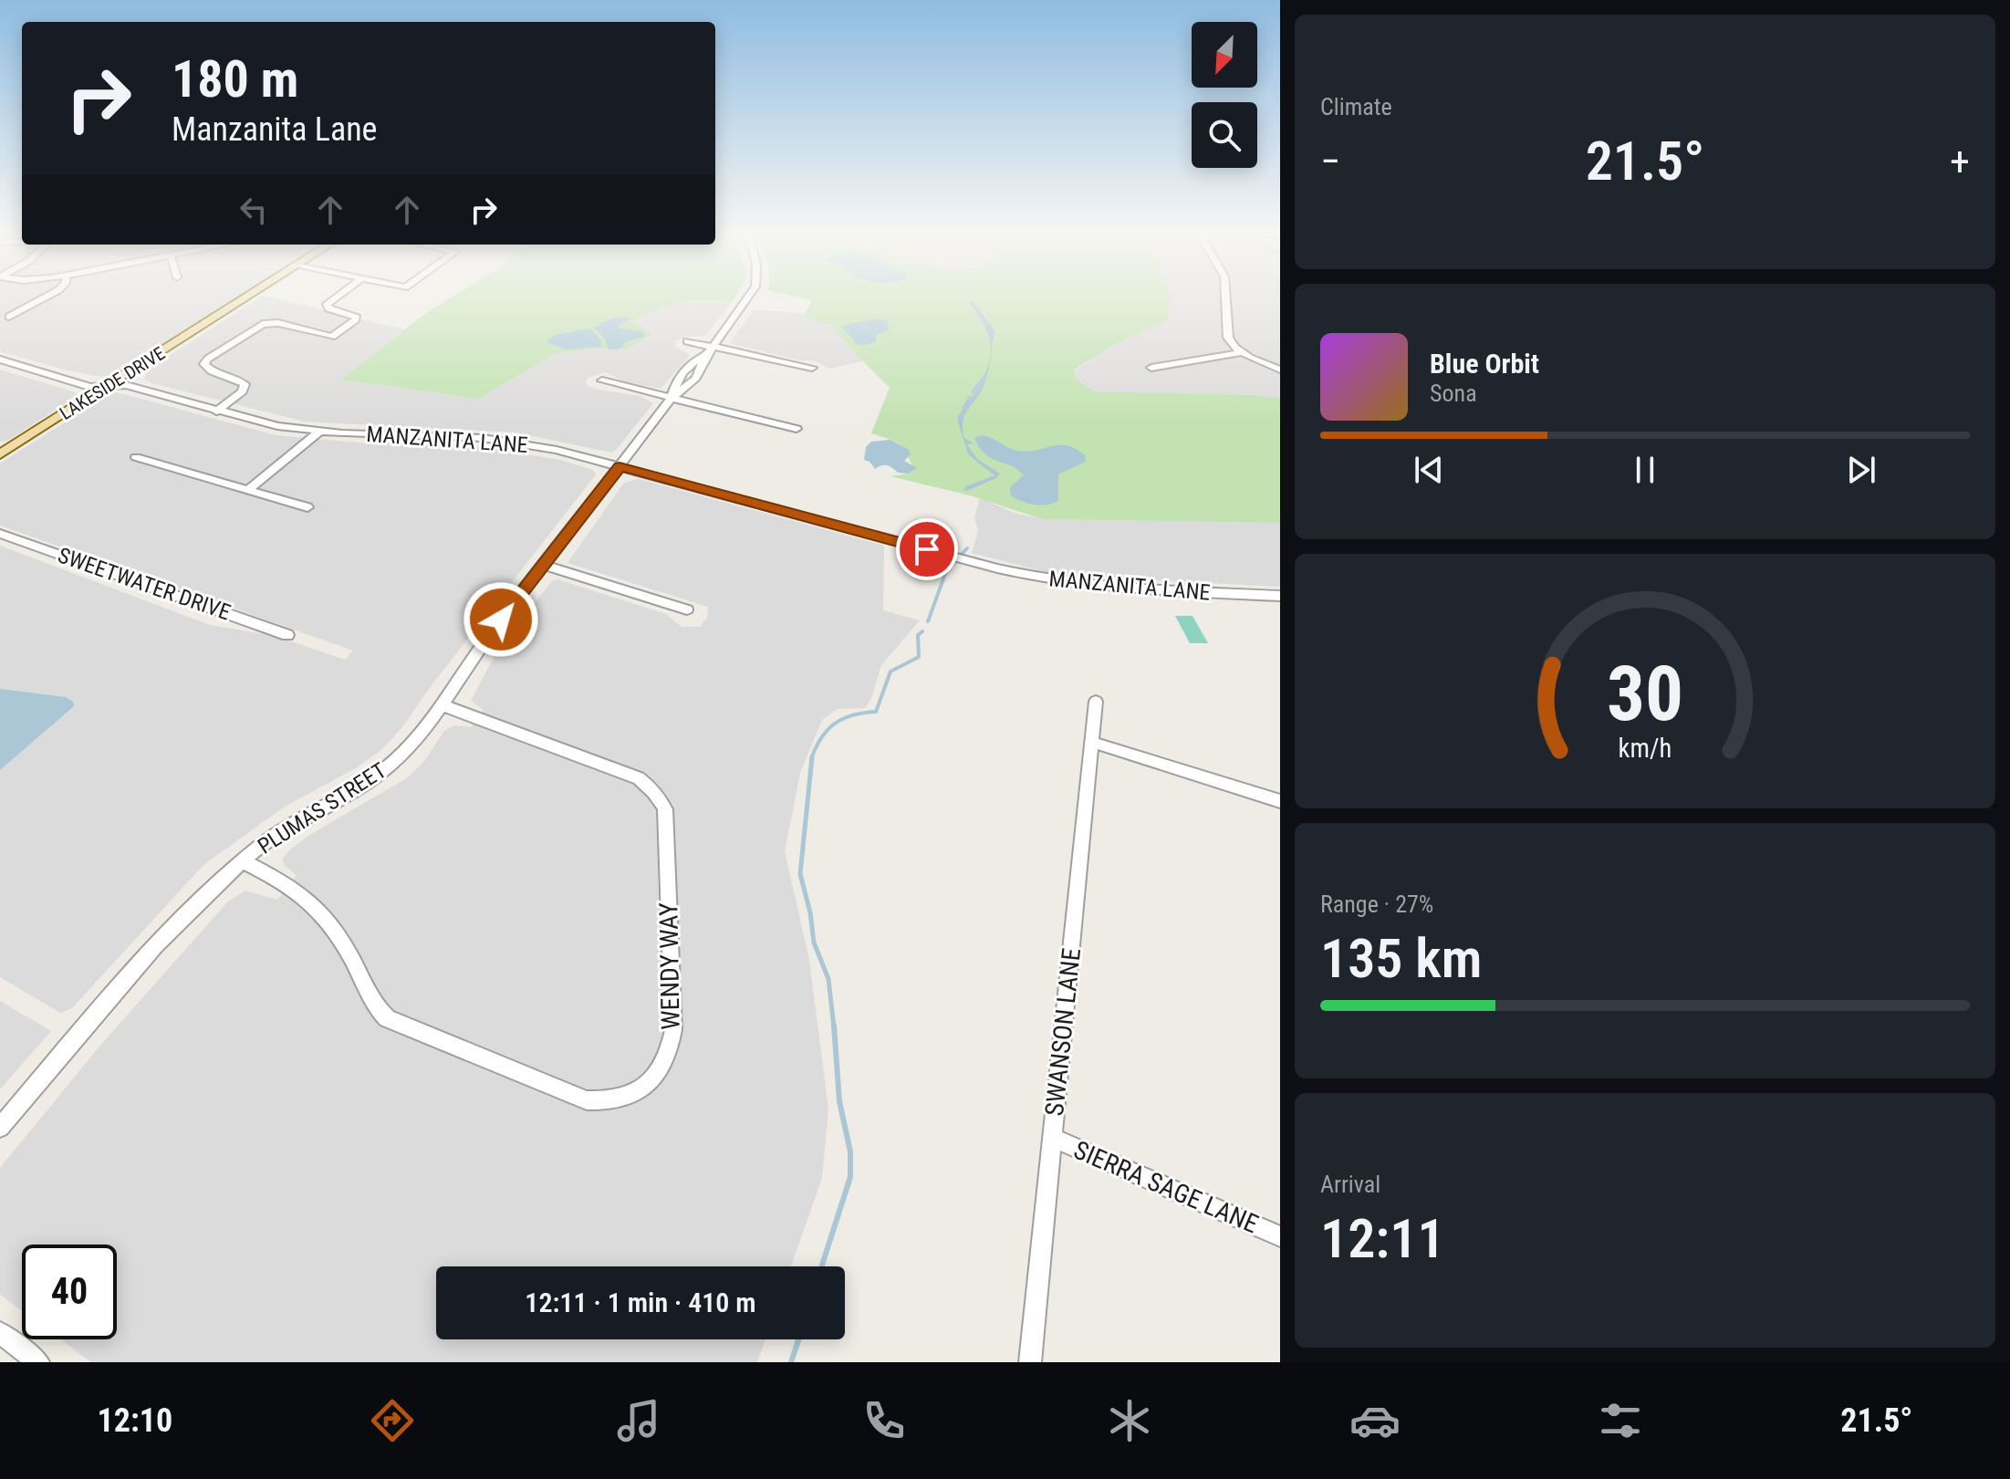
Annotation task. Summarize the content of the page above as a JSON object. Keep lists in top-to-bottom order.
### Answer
{
  "streets": {
    "main road": ["LAKESIDE DRIVE"],
    "street": [
      "MANZANITA LANE",
      "SWEETWATER DRIVE",
      "PLUMAS STREET",
      "WENDY WAY",
      "SWANSON LANE",
      "SIERRA SAGE LANE"
    ]
  },
  "crossings": [
    ["LAKESIDE DRIVE", "MANZANITA LANE"],
    ["MANZANITA LANE", "PLUMAS STREET"],
    ["PLUMAS STREET", "WENDY WAY"],
    ["SWANSON LANE", "SIERRA SAGE LANE"]
  ],
  "north": "bottom left",
  "page": {
    "tile": [
      "Climate",
      ["Range · 27%", "135 km"],
      ["Arrival", "12:11"]
    ],
    "turn": ["180 m", "Manzanita Lane"],
    "heat": ["−", "21.5°", "+"],
    "song": ["Blue Orbit", "Sona"],
    "limit": "40",
    "trip": "12:11 · 1 min · 410 m",
    "tabs": ["12:10", "21.5°"],
    "gauge": ["30", "km/h"]
  }
}
